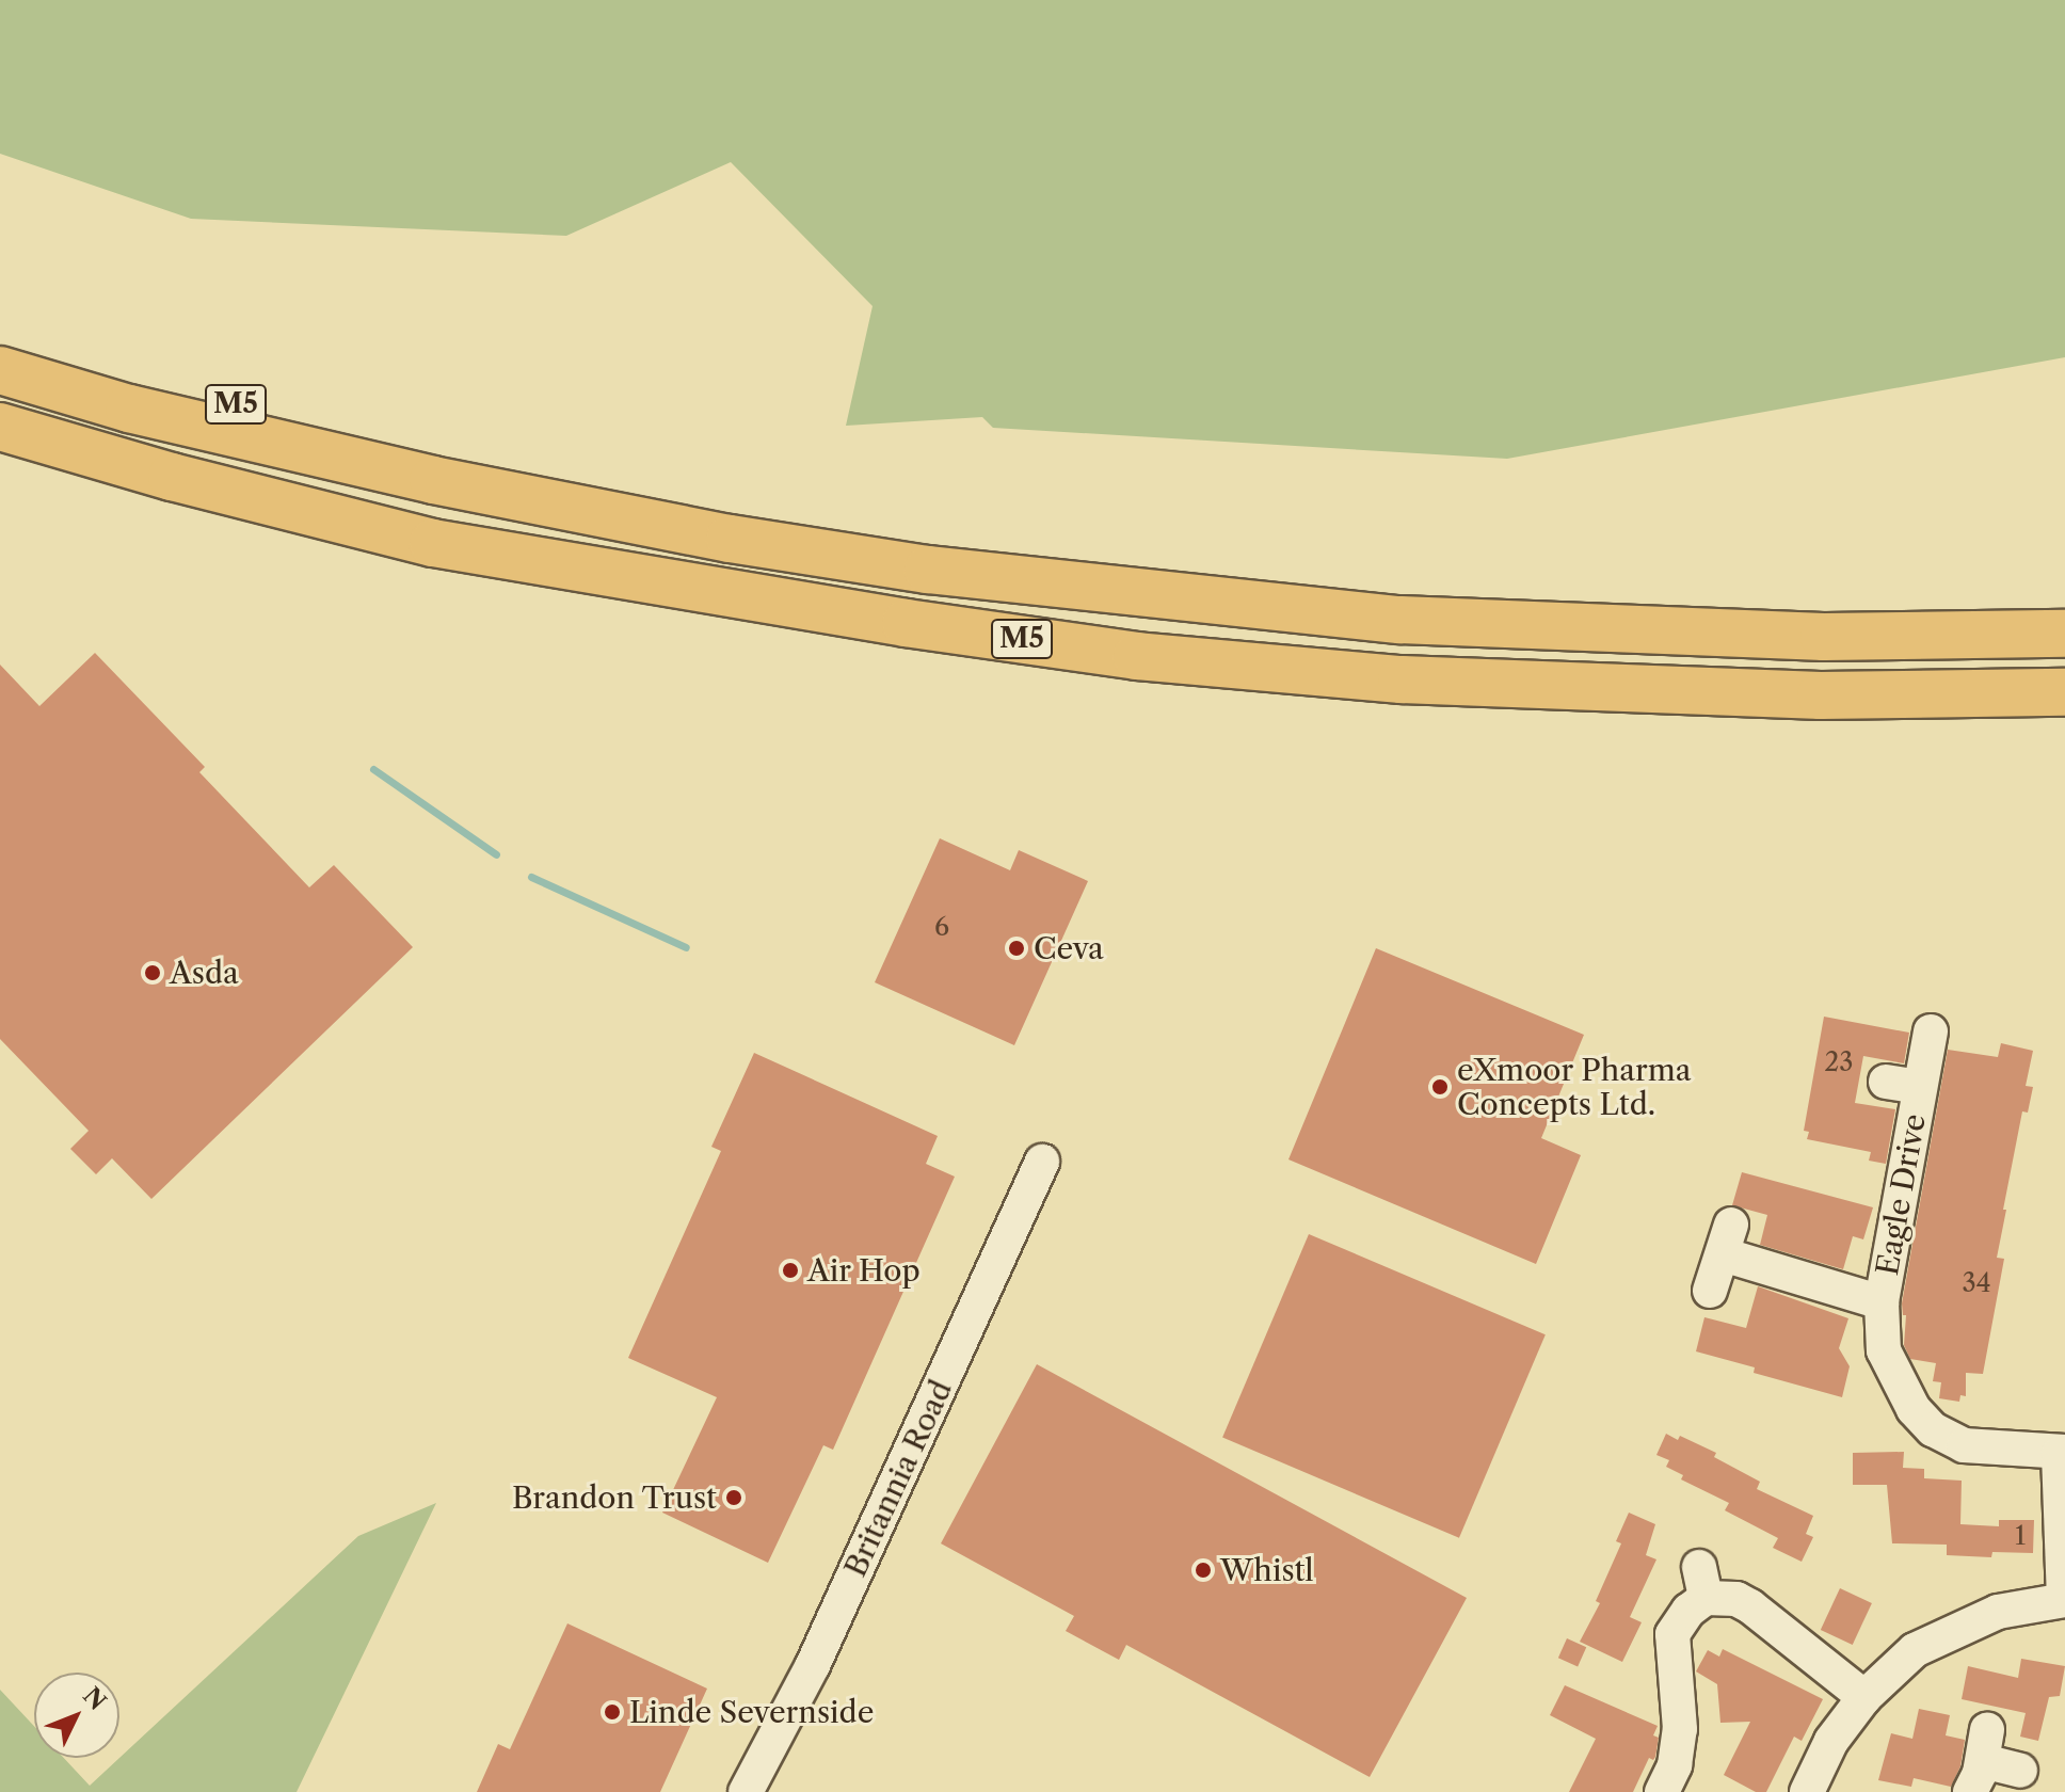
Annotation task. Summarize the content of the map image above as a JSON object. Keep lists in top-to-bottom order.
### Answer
{
  "streets": {
    "highway": ["M5"],
    "street": ["Eagle Drive", "Britannia Road"]
  },
  "places": [
    "Ceva",
    "Asda",
    "eXmoor Pharma Concepts Ltd.",
    "Air Hop",
    "Brandon Trust",
    "Whistl",
    "Linde Severnside"
  ],
  "house_numbers": [
    "6",
    "23",
    "34",
    "1"
  ],
  "north": "top right"
}
